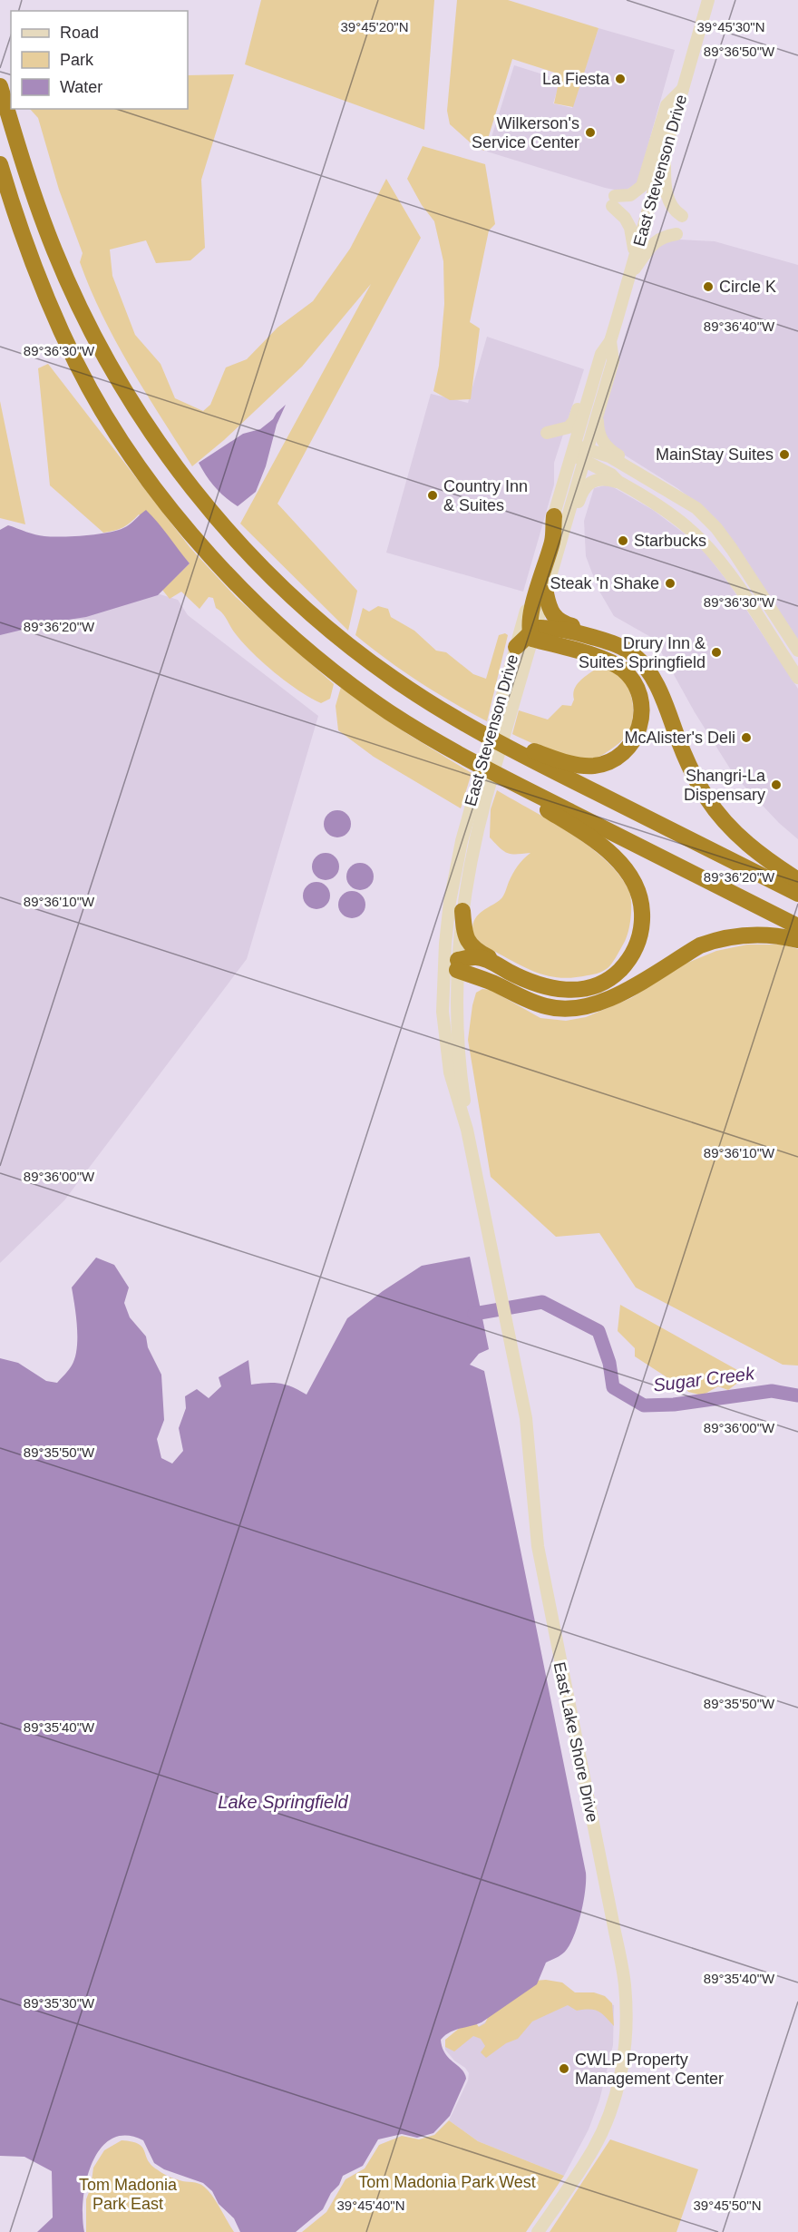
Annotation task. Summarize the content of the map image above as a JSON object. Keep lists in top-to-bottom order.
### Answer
{
  "streets": {
    "main road": ["East Stevenson Drive", "East Lake Shore Drive"]
  },
  "crossings": [
    ["East Stevenson Drive", "East Lake Shore Drive"]
  ],
  "water": ["Sugar Creek", "Lake Springfield"],
  "parks": ["Tom Madonia Park West", "Tom Madonia Park East"],
  "places": [
    "La Fiesta",
    "Wilkerson's Service Center",
    "Circle K",
    "MainStay Suites",
    "Country Inn & Suites",
    "Starbucks",
    "Steak 'n Shake",
    "Drury Inn & Suites Springfield",
    "McAlister's Deli",
    "Shangri-La Dispensary",
    "CWLP Property Management Center"
  ],
  "legend": ["Road", "Park", "Water"],
  "coordinates": [
    "39°45'20\"N",
    "39°45'30\"N",
    "89°36'50\"W",
    "89°36'40\"W",
    "89°36'30\"W",
    "89°36'20\"W",
    "89°36'10\"W",
    "89°36'00\"W",
    "89°35'50\"W",
    "89°35'40\"W",
    "89°35'30\"W",
    "39°45'40\"N",
    "39°45'50\"N"
  ]
}
